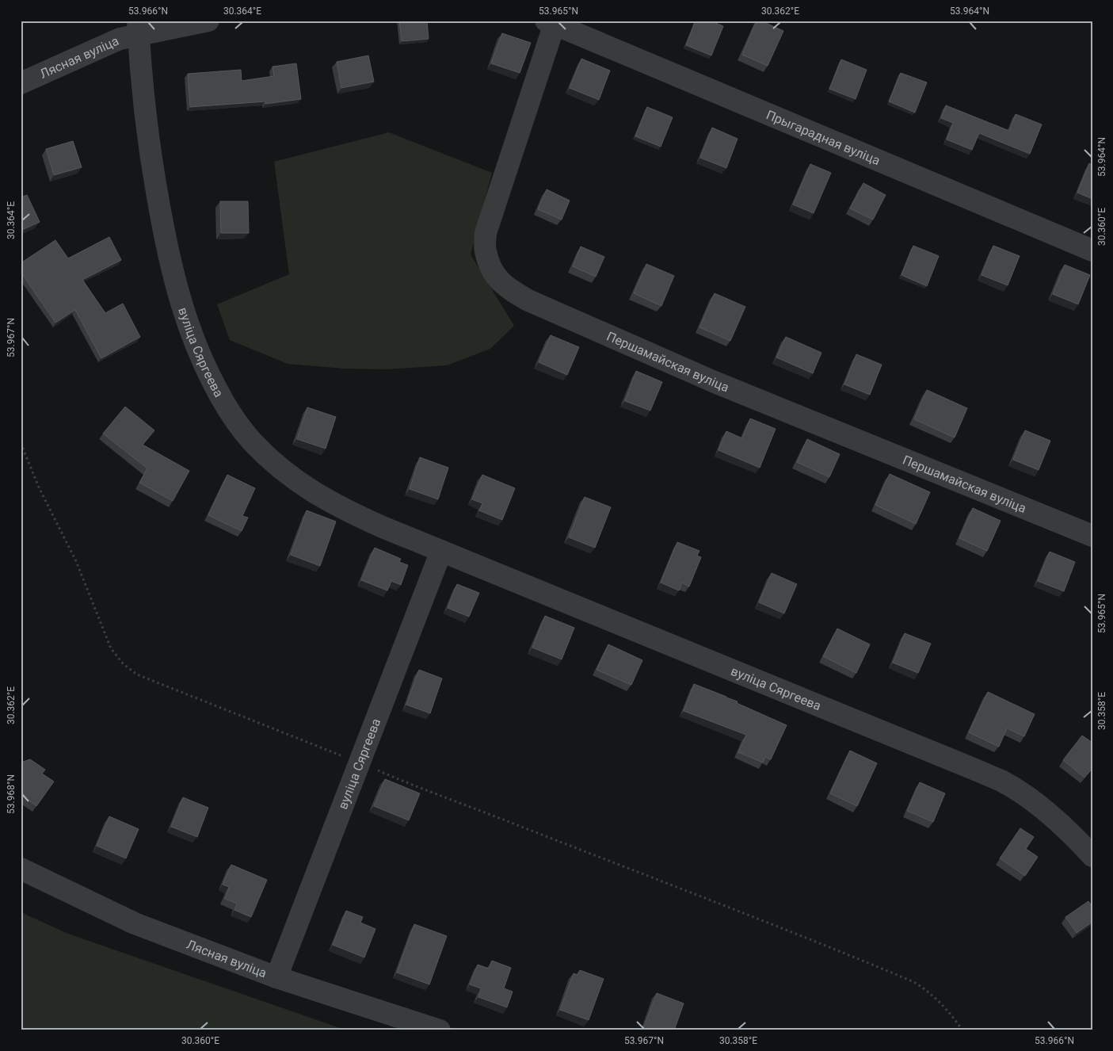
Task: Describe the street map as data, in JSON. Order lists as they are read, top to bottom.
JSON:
{
  "streets": {
    "street": [
      "Лясная вуліца",
      "Прыгарадная вуліца",
      "вуліца Сяргеева",
      "Першамайская вуліца"
    ]
  },
  "crossings": [
    ["Лясная вуліца", "вуліца Сяргеева"],
    ["Прыгарадная вуліца", "Першамайская вуліца"]
  ],
  "coordinates": [
    "53.966°N",
    "30.364°E",
    "53.965°N",
    "30.362°E",
    "53.964°N",
    "30.360°E",
    "53.967°N",
    "30.358°E",
    "53.968°N"
  ]
}
